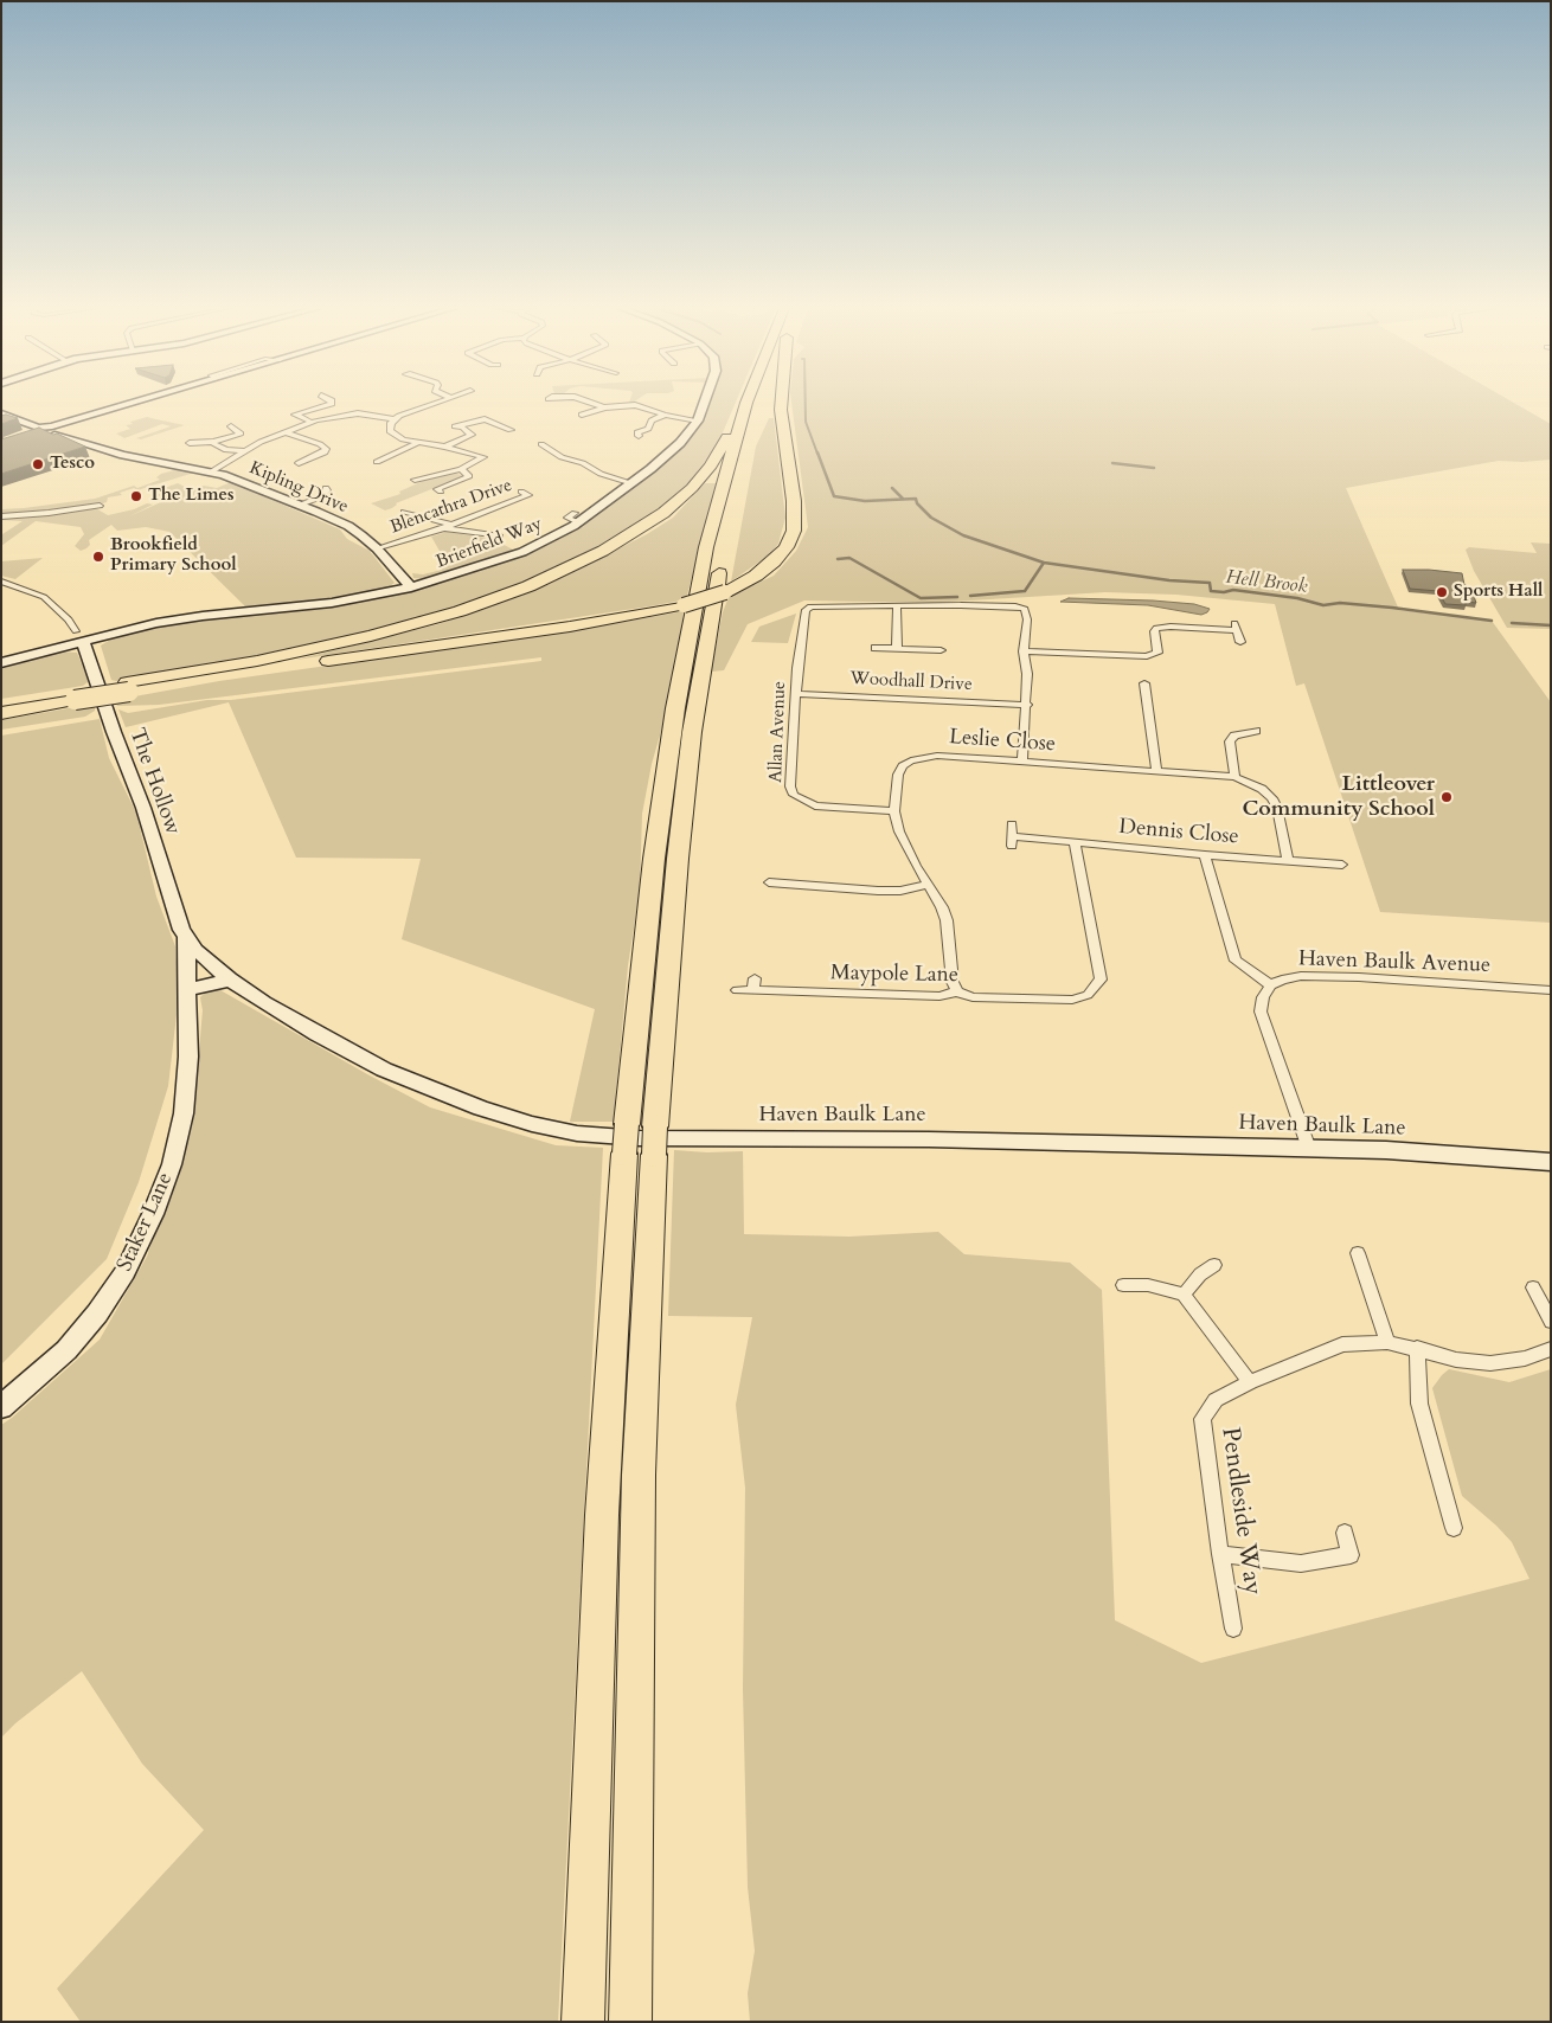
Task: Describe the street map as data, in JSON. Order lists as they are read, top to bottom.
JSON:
{
  "streets": {
    "street": [
      "Kipling Drive",
      "Blencathra Drive",
      "Brierfield Way",
      "Woodhall Drive",
      "Allan Avenue",
      "Leslie Close",
      "The Hollow",
      "Dennis Close",
      "Haven Baulk Avenue",
      "Maypole Lane",
      "Haven Baulk Lane",
      "Staker Lane",
      "Pendleside Way"
    ]
  },
  "crossings": [
    ["Kipling Drive", "Blencathra Drive"],
    ["Kipling Drive", "Brierfield Way"],
    ["Brierfield Way", "The Hollow"],
    ["Woodhall Drive", "Allan Avenue"],
    ["Allan Avenue", "Leslie Close"],
    ["Leslie Close", "Dennis Close"],
    ["Leslie Close", "Maypole Lane"],
    ["The Hollow", "Haven Baulk Lane"],
    ["The Hollow", "Staker Lane"],
    ["Dennis Close", "Maypole Lane"],
    ["Haven Baulk Avenue", "Haven Baulk Lane"],
    ["Haven Baulk Lane", "Staker Lane"]
  ],
  "water": ["Hell Brook"],
  "places": [
    "Tesco",
    "The Limes",
    "Brookfield Primary School",
    "Sports Hall",
    "Littleover Community School"
  ]
}
